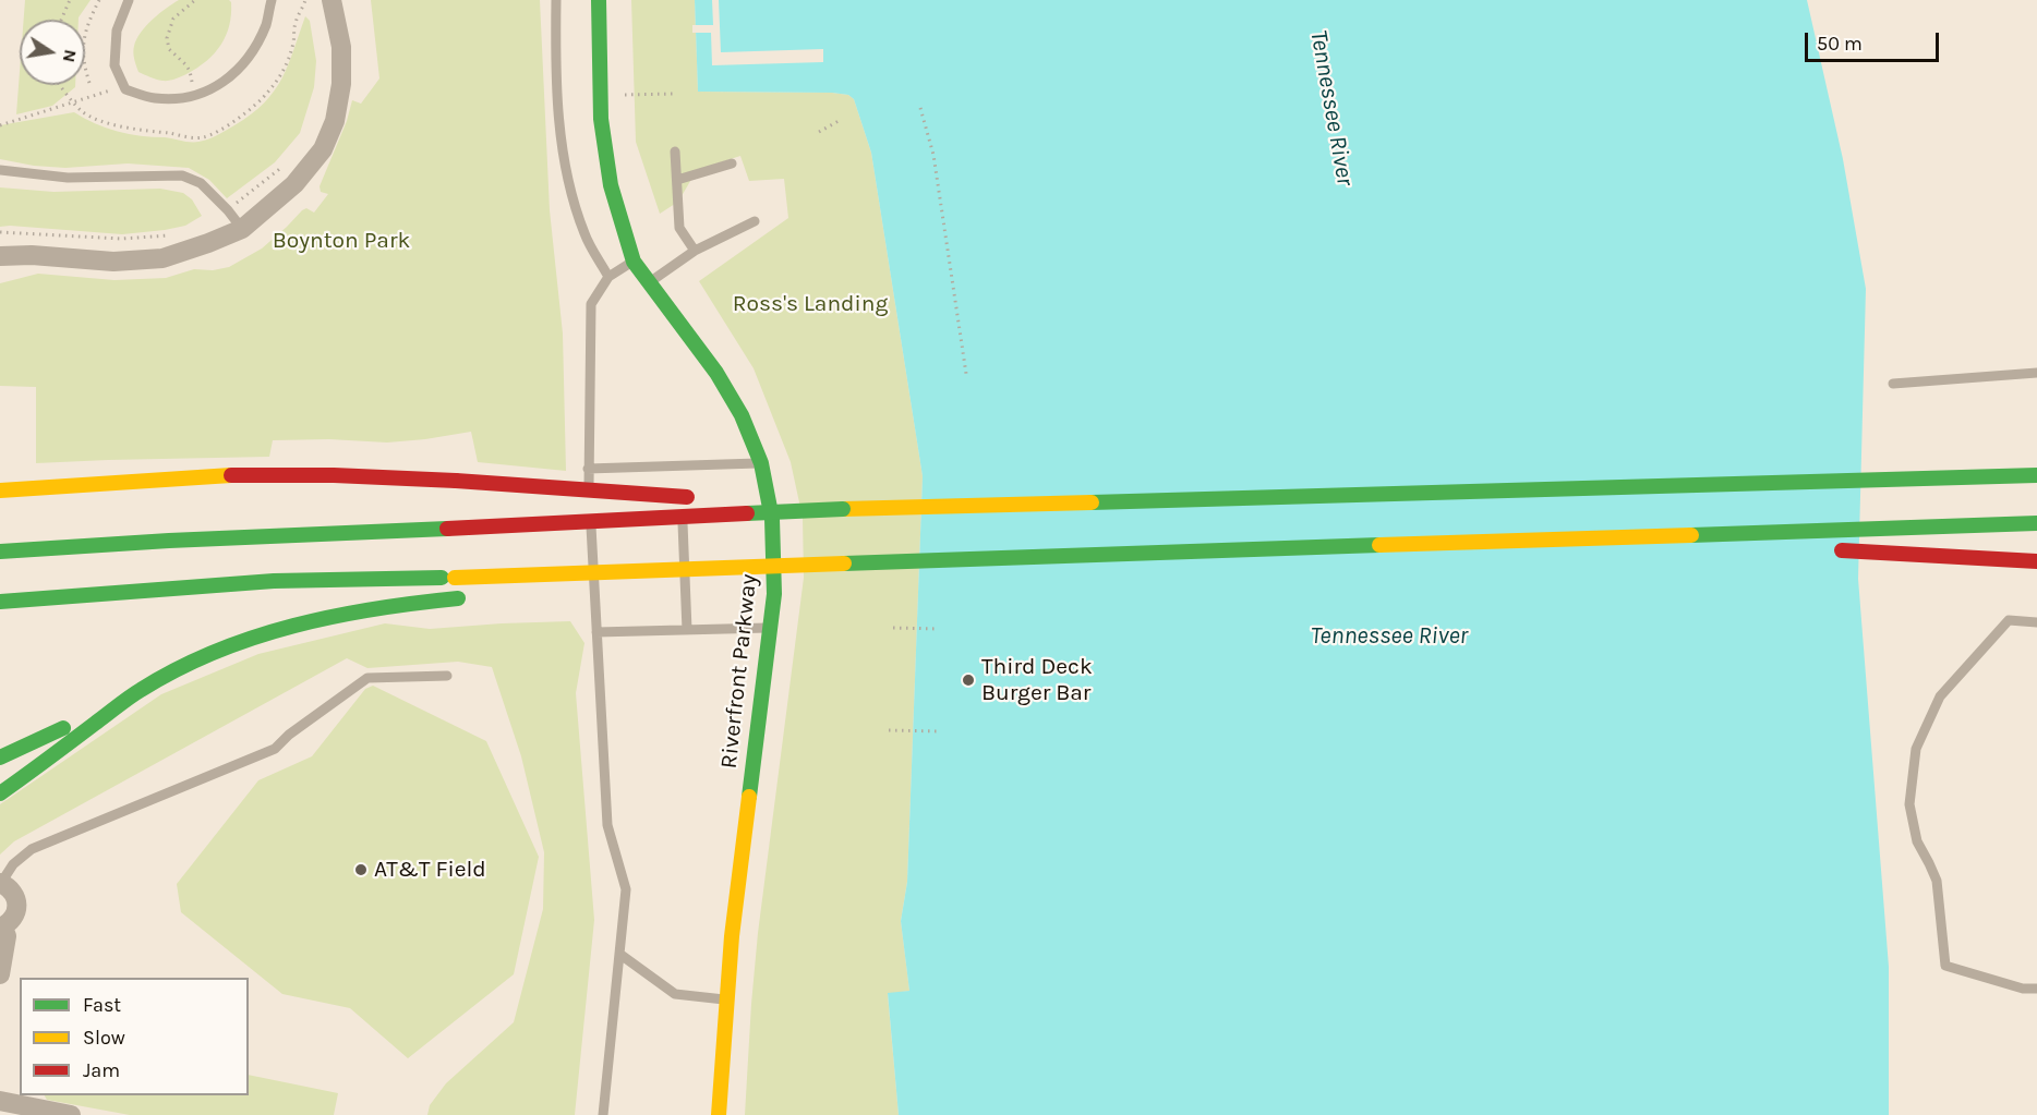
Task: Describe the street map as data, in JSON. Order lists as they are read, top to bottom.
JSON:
{
  "streets": {
    "main road": ["Riverfront Parkway"]
  },
  "water": ["Tennessee River"],
  "parks": ["Boynton Park", "Ross's Landing"],
  "places": ["Third Deck Burger Bar", "AT&T Field"],
  "legend": ["Fast", "Slow", "Jam"],
  "scale_bar": "50 m",
  "north": "right"
}
